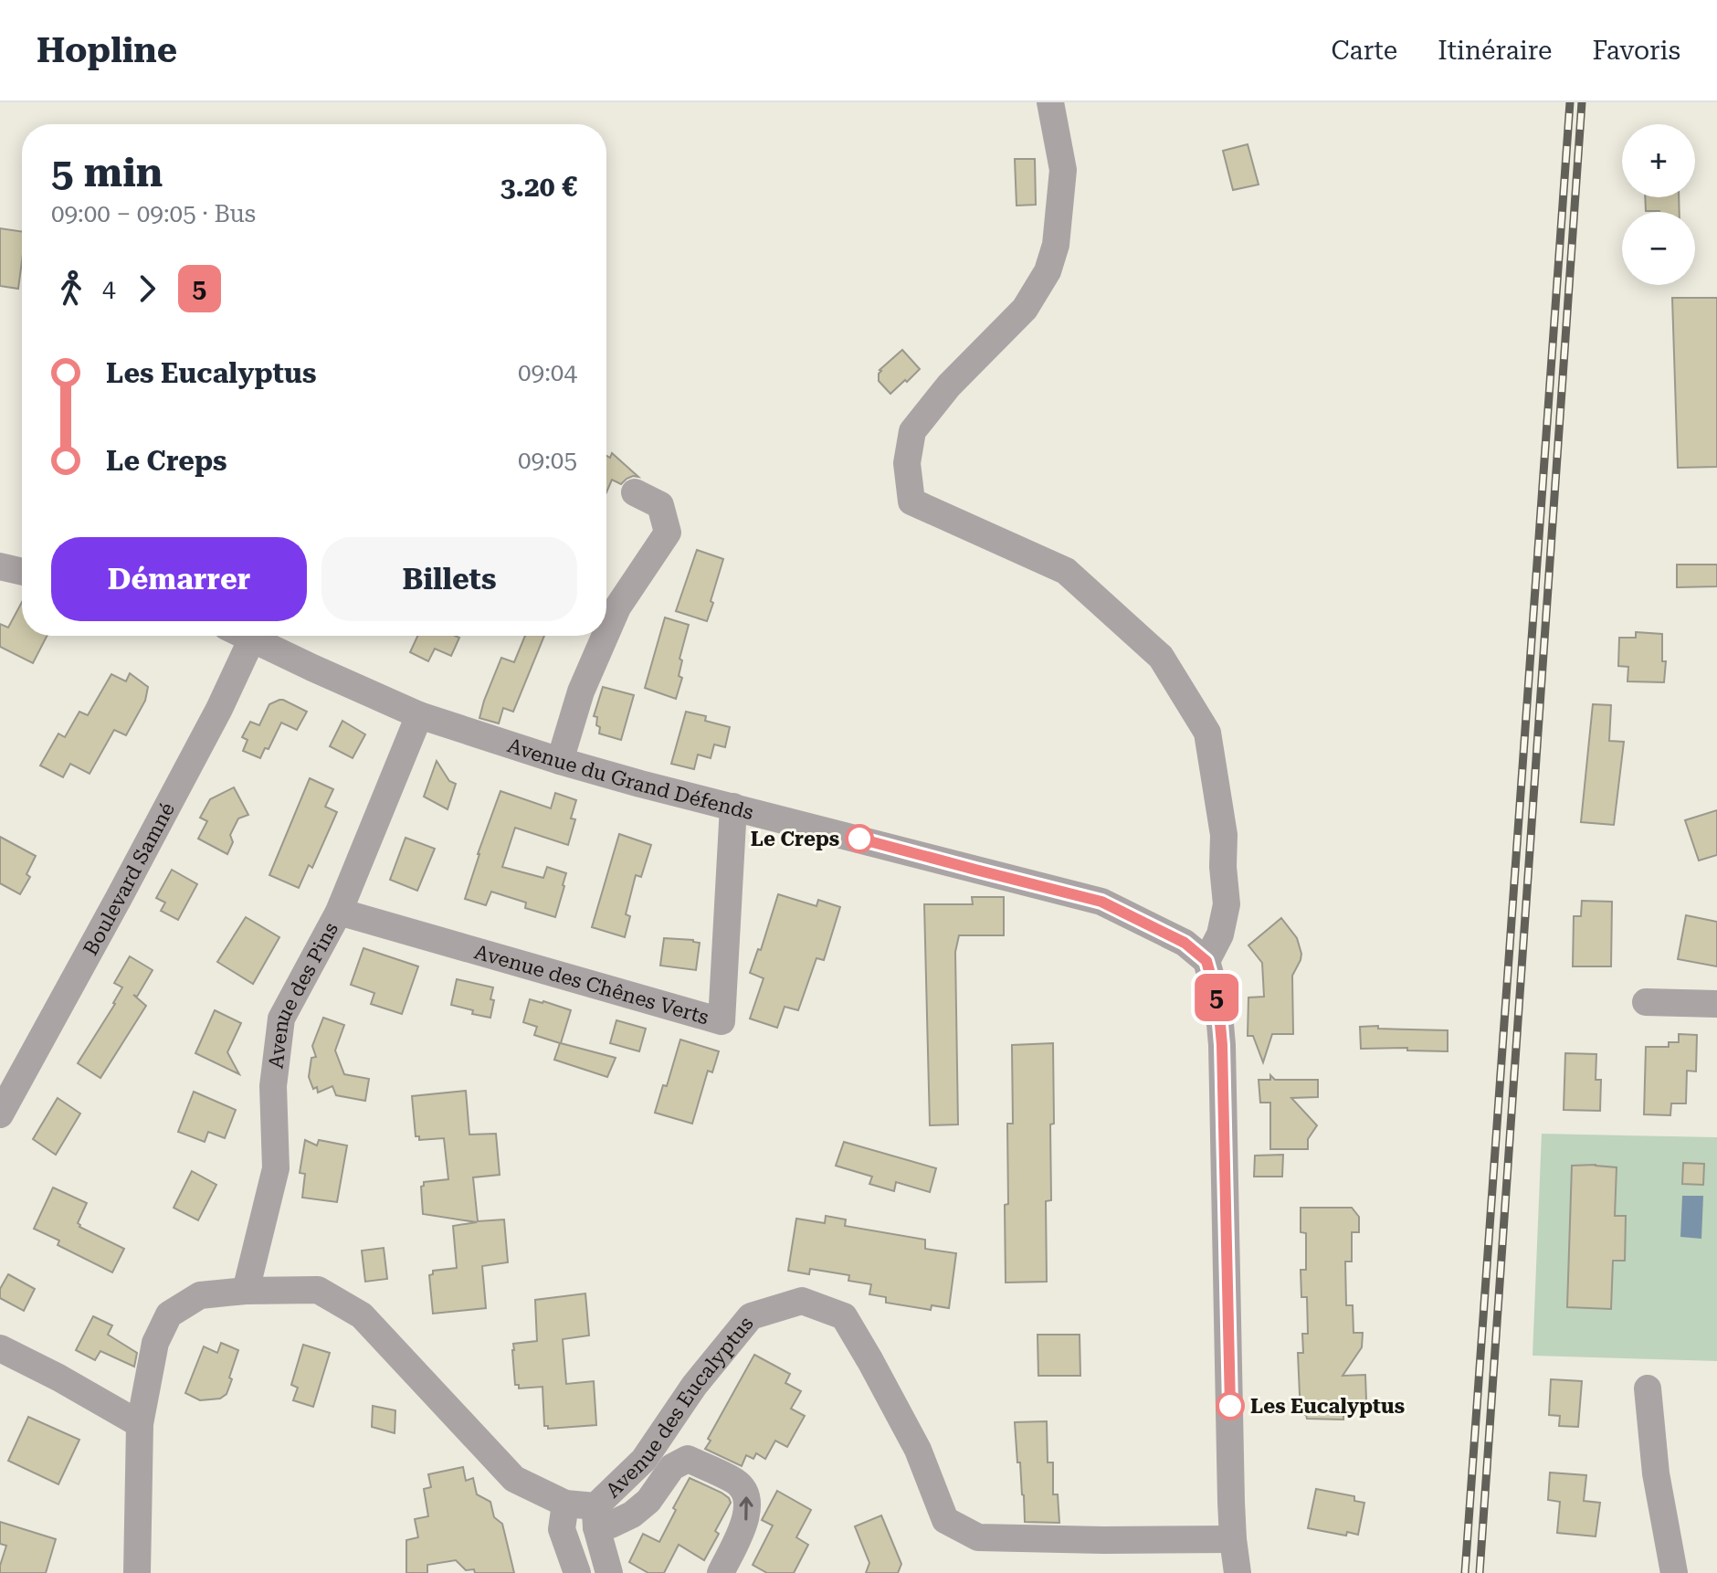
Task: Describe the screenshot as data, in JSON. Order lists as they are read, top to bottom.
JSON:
{
  "streets": {
    "street": [
      "Avenue du Grand Défends",
      "Boulevard Samné",
      "Avenue des Chênes Verts",
      "Avenue des Pins",
      "Avenue des Eucalyptus"
    ]
  },
  "crossings": [
    ["Avenue du Grand Défends", "Avenue des Chênes Verts"],
    ["Avenue du Grand Défends", "Avenue des Pins"],
    ["Avenue des Chênes Verts", "Avenue des Pins"],
    ["Avenue des Pins", "Avenue des Eucalyptus"]
  ],
  "places": ["Le Creps", "Les Eucalyptus"],
  "lines": ["bus line 5"],
  "page": {
    "header": "Hopline",
    "nav": ["Carte", "Itinéraire", "Favoris"],
    "on_map": "5",
    "map_buttons": ["+", "−"],
    "heading": ["5 min", "09:00 – 09:05 · Bus", "3.20 €"],
    "legs": ["4", "5"],
    "list": [
      {
        "name": "Les Eucalyptus",
        "value": "09:04"
      },
      {
        "name": "Le Creps",
        "value": "09:05"
      }
    ],
    "buttons": ["Démarrer", "Billets"]
  }
}
